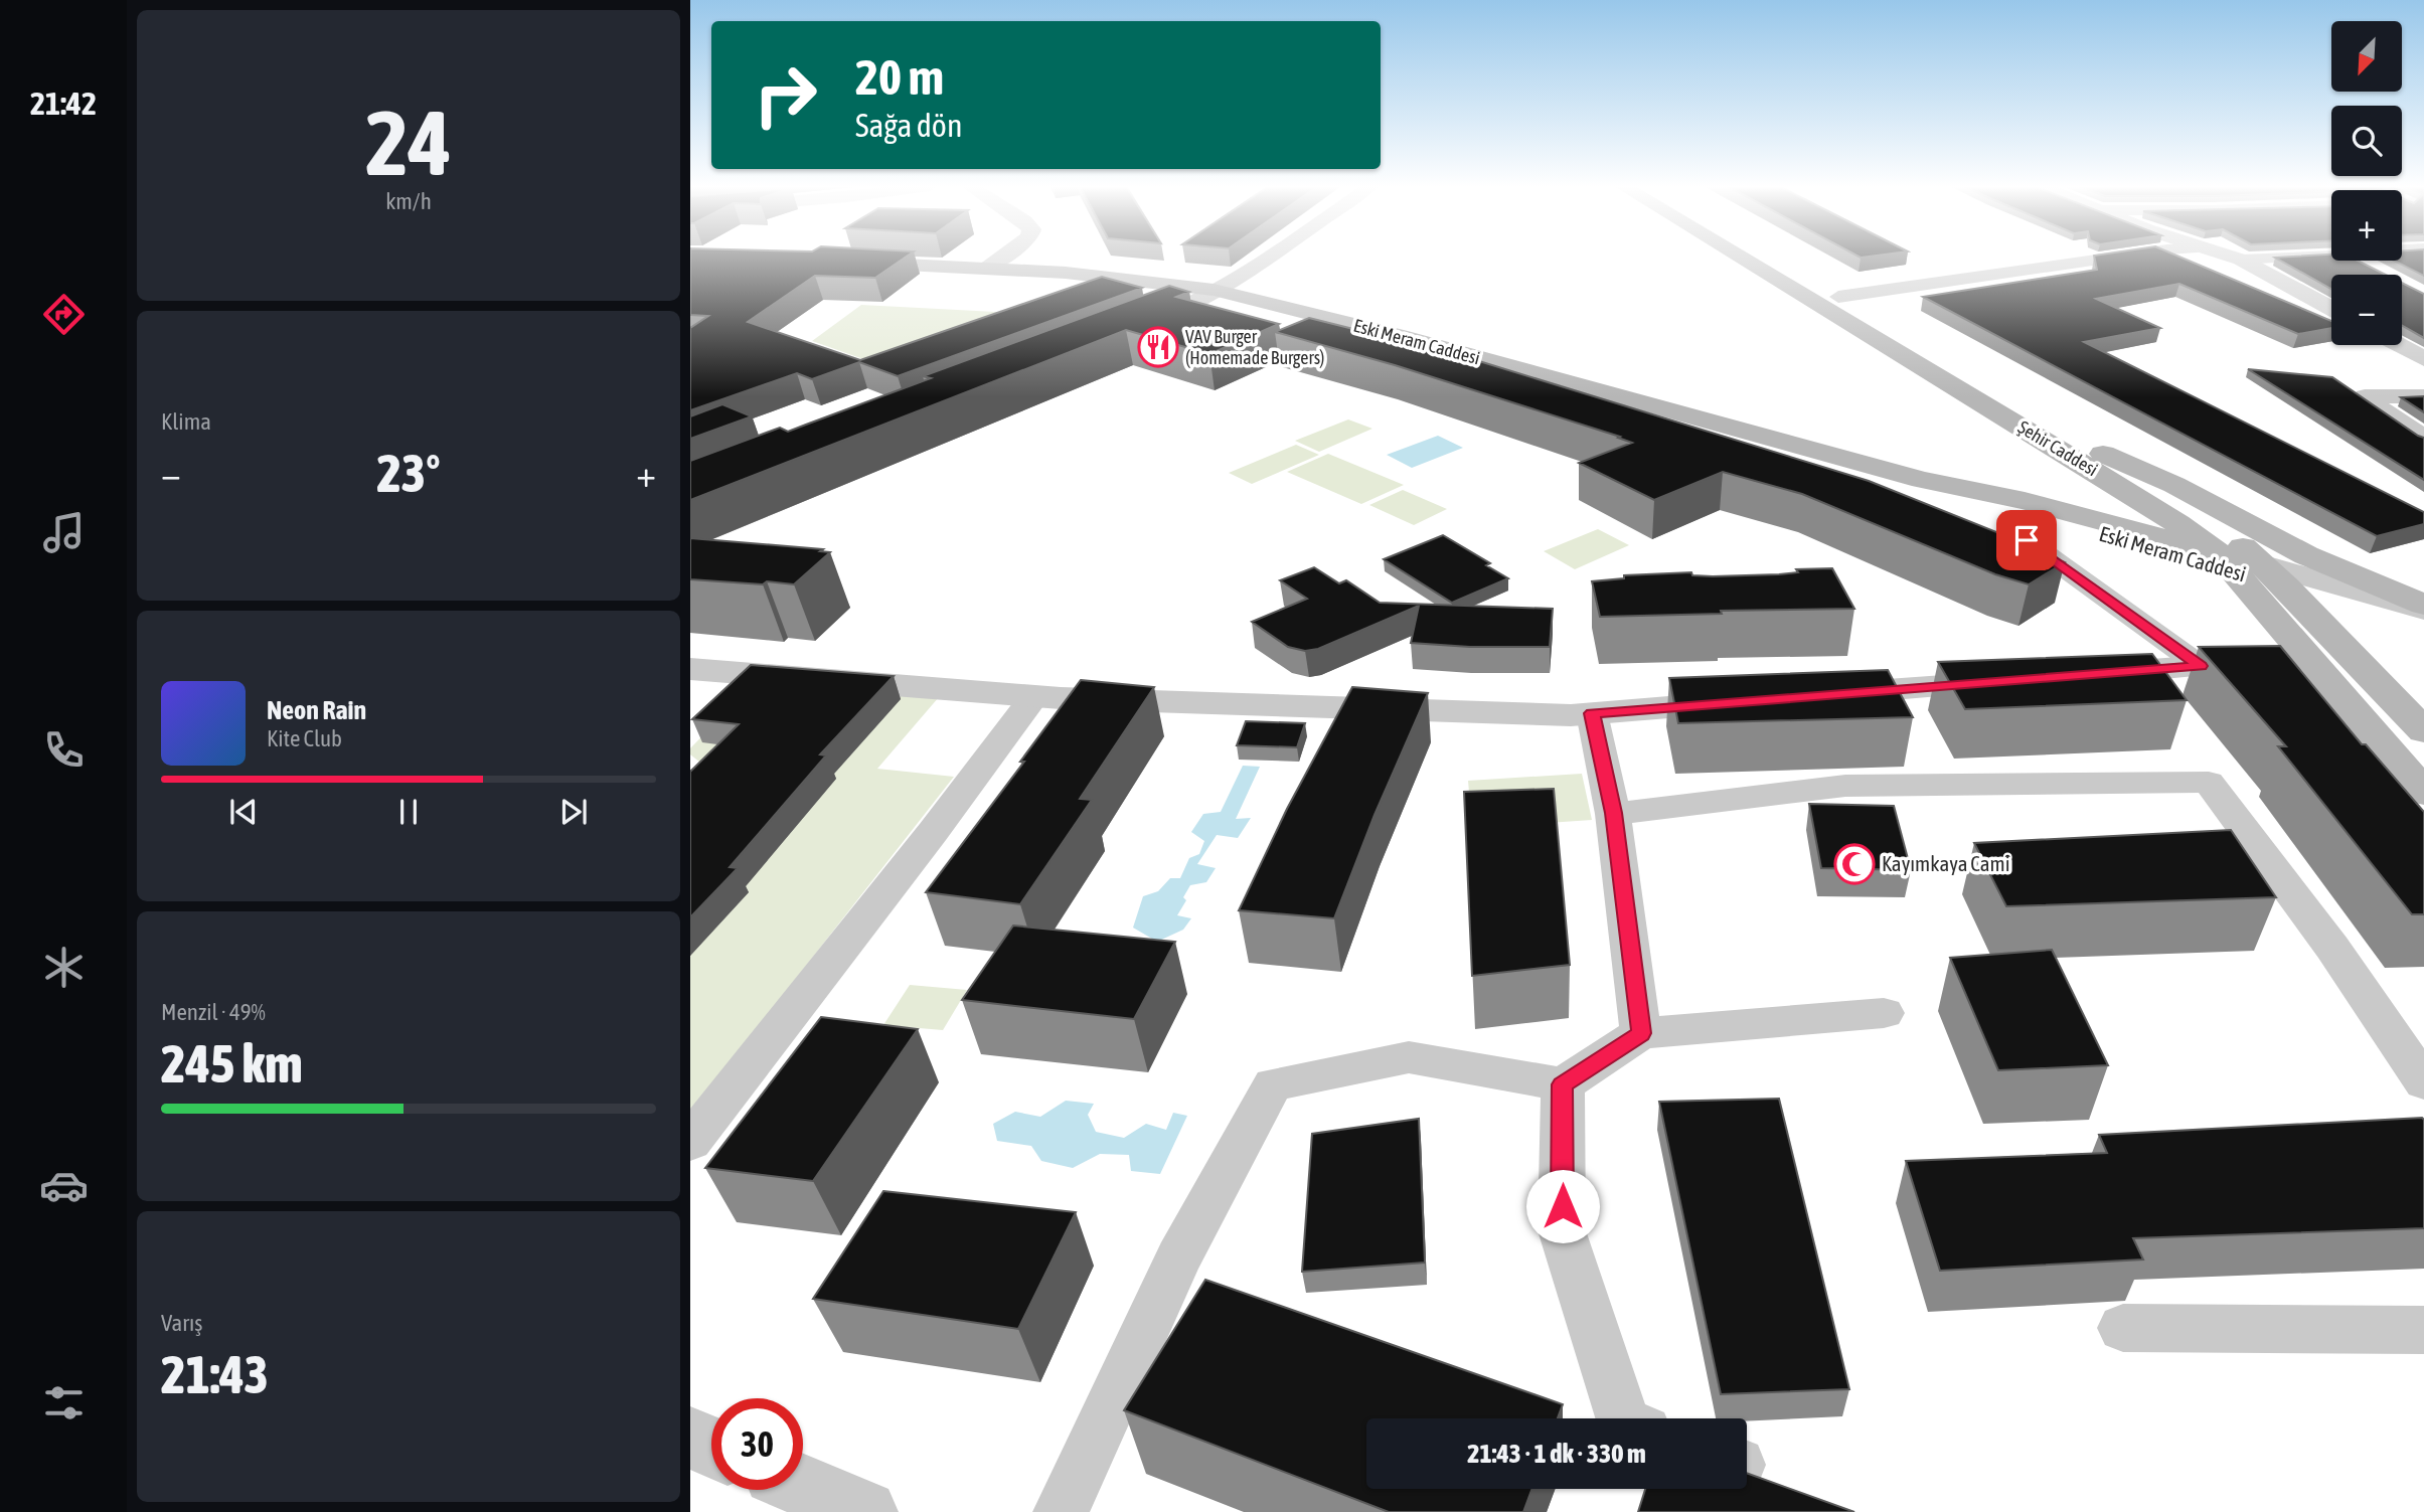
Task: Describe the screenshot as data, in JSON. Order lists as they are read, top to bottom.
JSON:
{
  "streets": {
    "main road": ["Eski Meram Caddesi", "Şehir Caddesi"]
  },
  "crossings": [
    ["Eski Meram Caddesi", "Şehir Caddesi"]
  ],
  "places": {
    "restaurant": ["VAV Burger (Homemade Burgers)"],
    "mosque": ["Kayımkaya Cami"]
  },
  "north": "bottom left",
  "page": {
    "tabs": "21:42",
    "tile": [
      ["24", "km/h"],
      "Klima",
      ["Menzil · 49%", "245 km"],
      ["Varış", "21:43"]
    ],
    "map_buttons": ["+", "−"],
    "turn": ["20 m", "Sağa dön"],
    "heat": ["−", "23°", "+"],
    "song": ["Neon Rain", "Kite Club"],
    "limit": "30",
    "trip": "21:43 · 1 dk · 330 m"
  }
}
